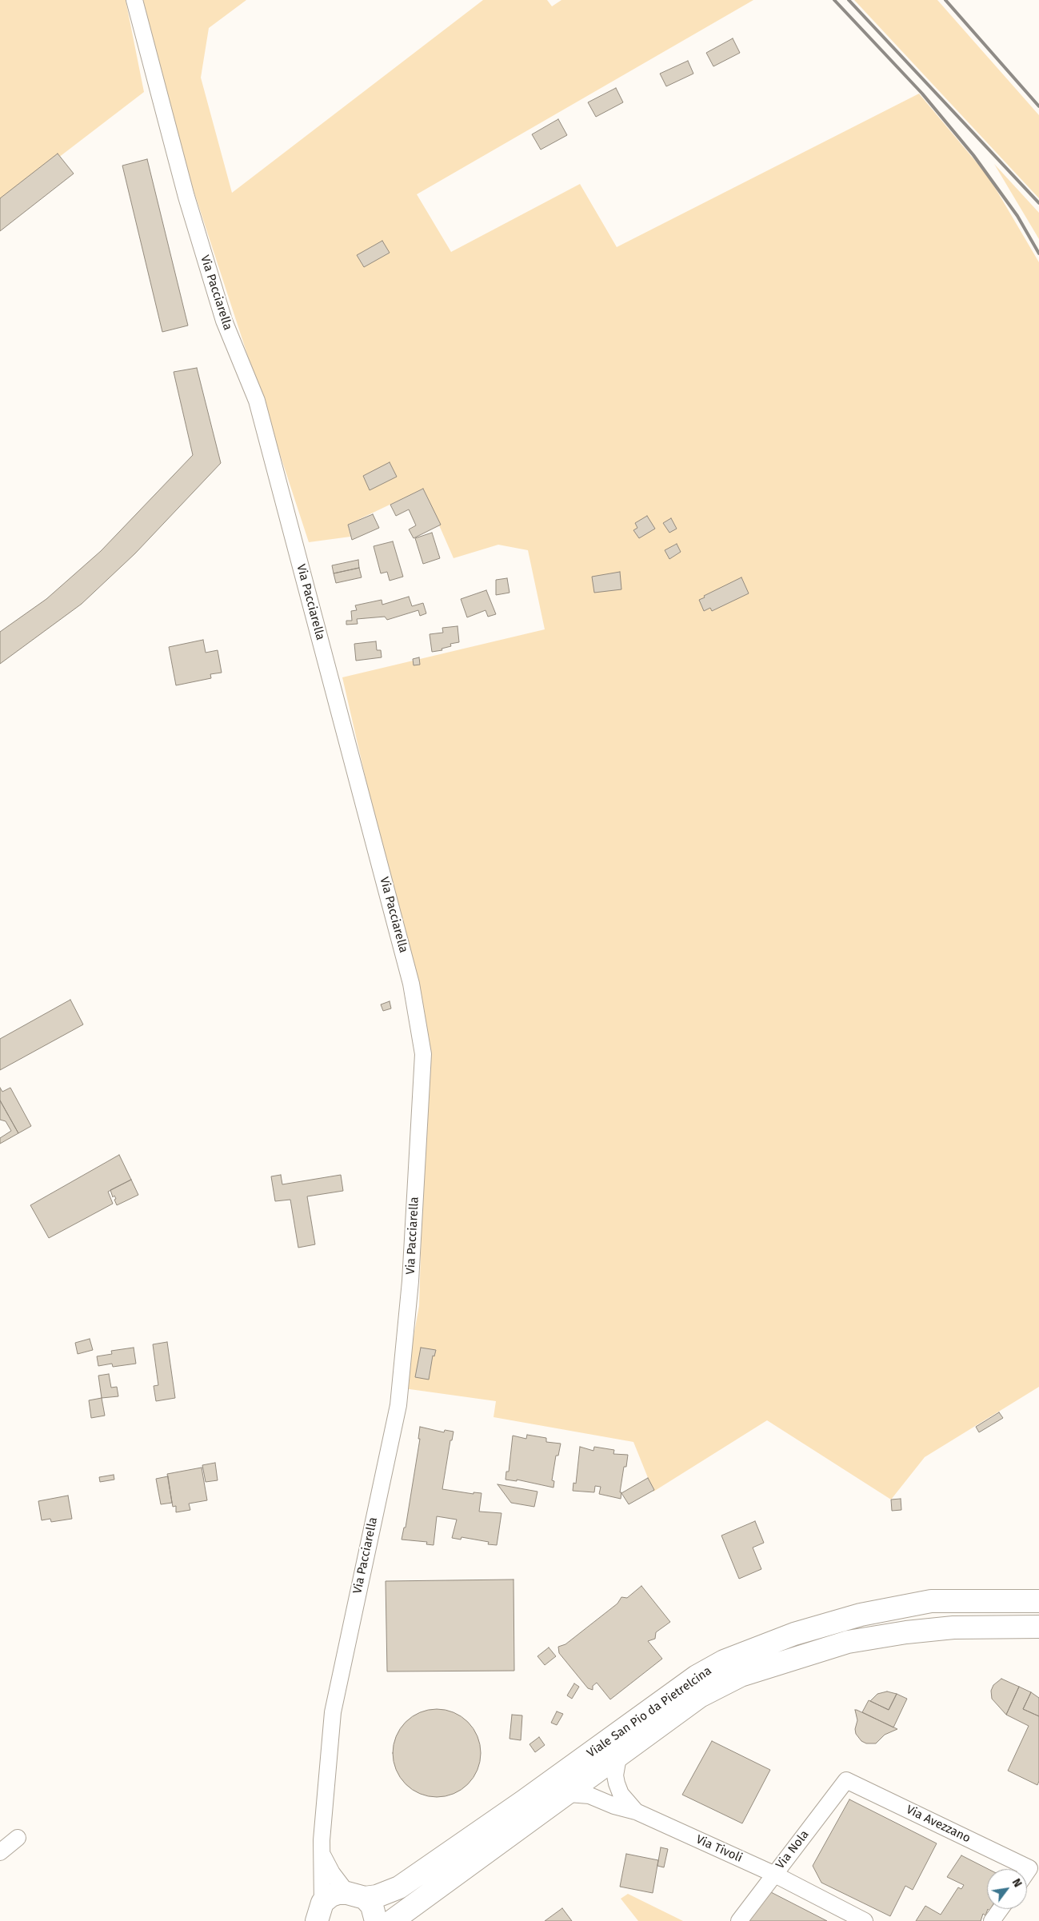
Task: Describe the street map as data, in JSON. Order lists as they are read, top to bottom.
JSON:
{
  "streets": {
    "main road": ["Viale San Pio da Pietrelcina"],
    "street": [
      "Via Pacciarella",
      "Via Avezzano",
      "Via Tivoli",
      "Via Nola"
    ]
  },
  "crossings": [
    ["Via Pacciarella", "Viale San Pio da Pietrelcina"],
    ["Viale San Pio da Pietrelcina", "Via Tivoli"],
    ["Via Avezzano", "Via Nola"],
    ["Via Tivoli", "Via Nola"]
  ],
  "north": "top right"
}
